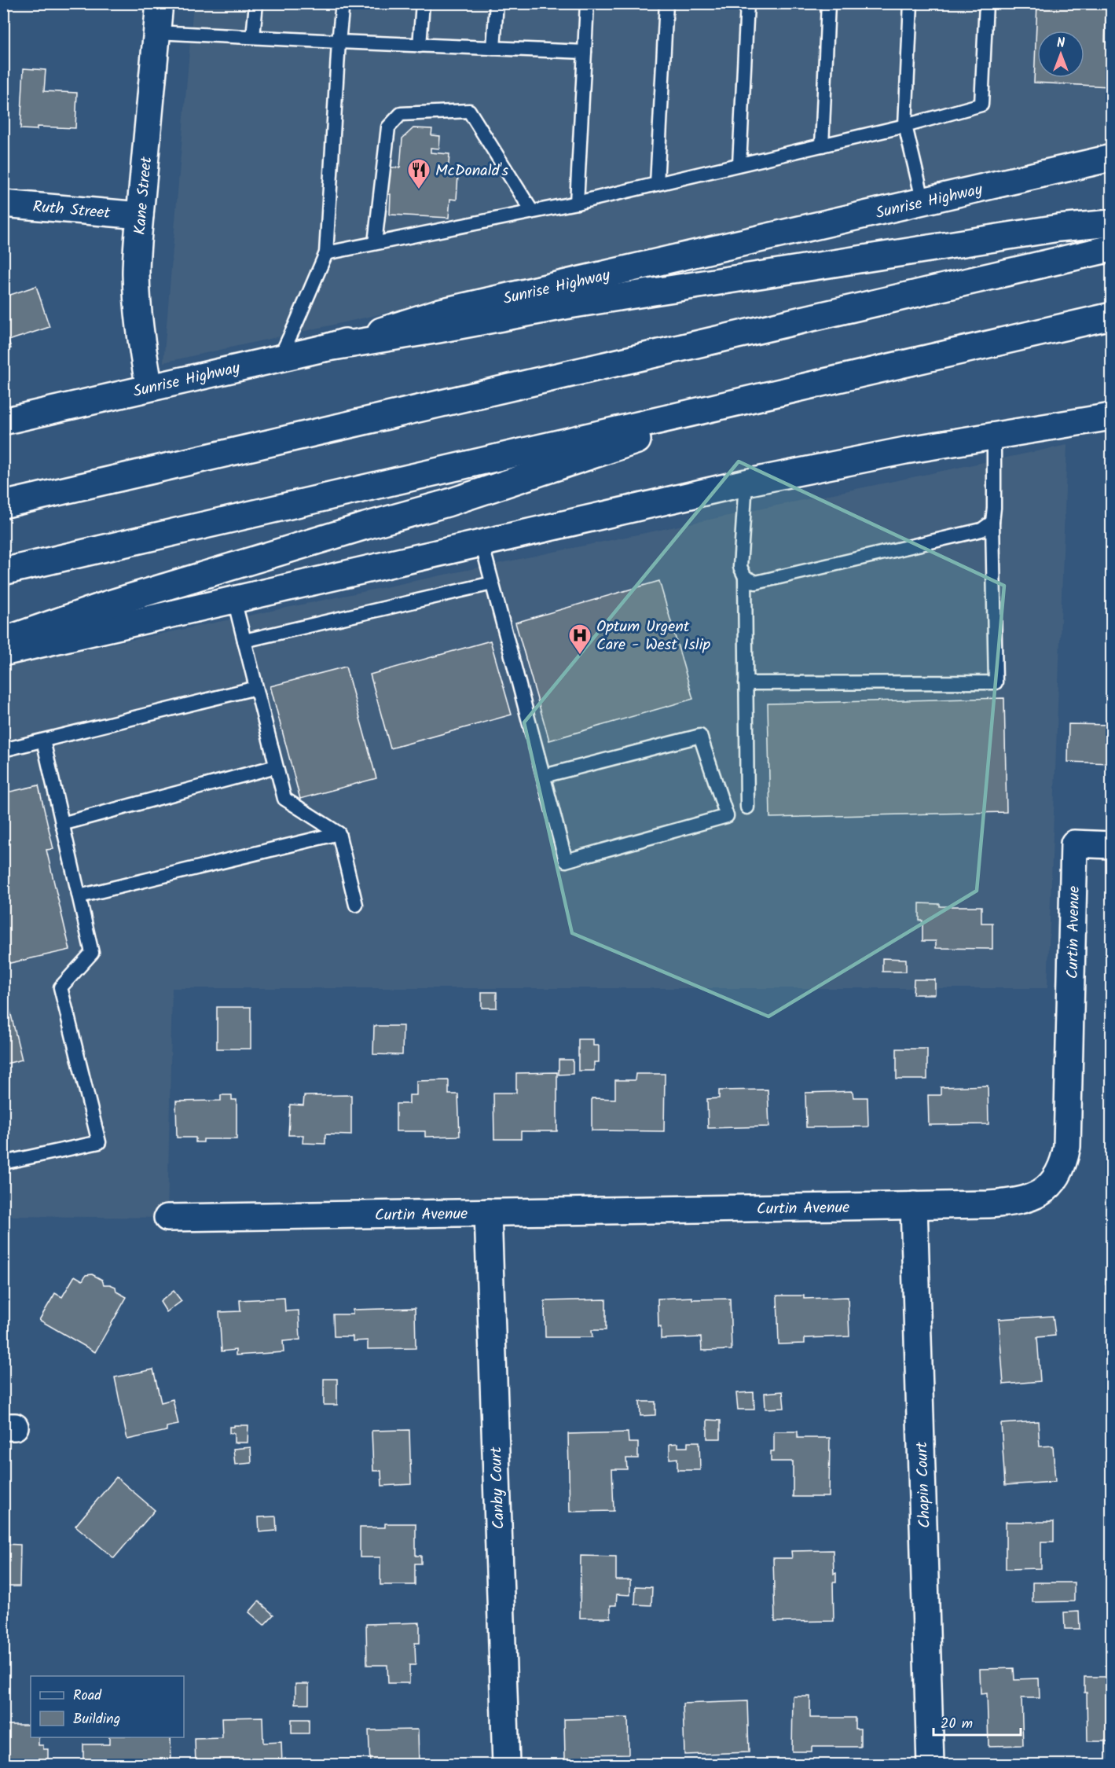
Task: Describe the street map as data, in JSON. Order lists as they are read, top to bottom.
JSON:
{
  "streets": {
    "main road": [
      "Kane Street",
      "Sunrise Highway",
      "Ruth Street",
      "Curtin Avenue",
      "Chapin Court",
      "Canby Court"
    ]
  },
  "crossings": [
    ["Kane Street", "Sunrise Highway"],
    ["Kane Street", "Ruth Street"],
    ["Curtin Avenue", "Chapin Court"],
    ["Curtin Avenue", "Canby Court"]
  ],
  "places": {
    "restaurant": ["McDonald's"],
    "hospital": ["Optum Urgent Care - West Islip"]
  },
  "legend": ["Road", "Building"],
  "scale_bar": "20 m",
  "north": "top"
}
